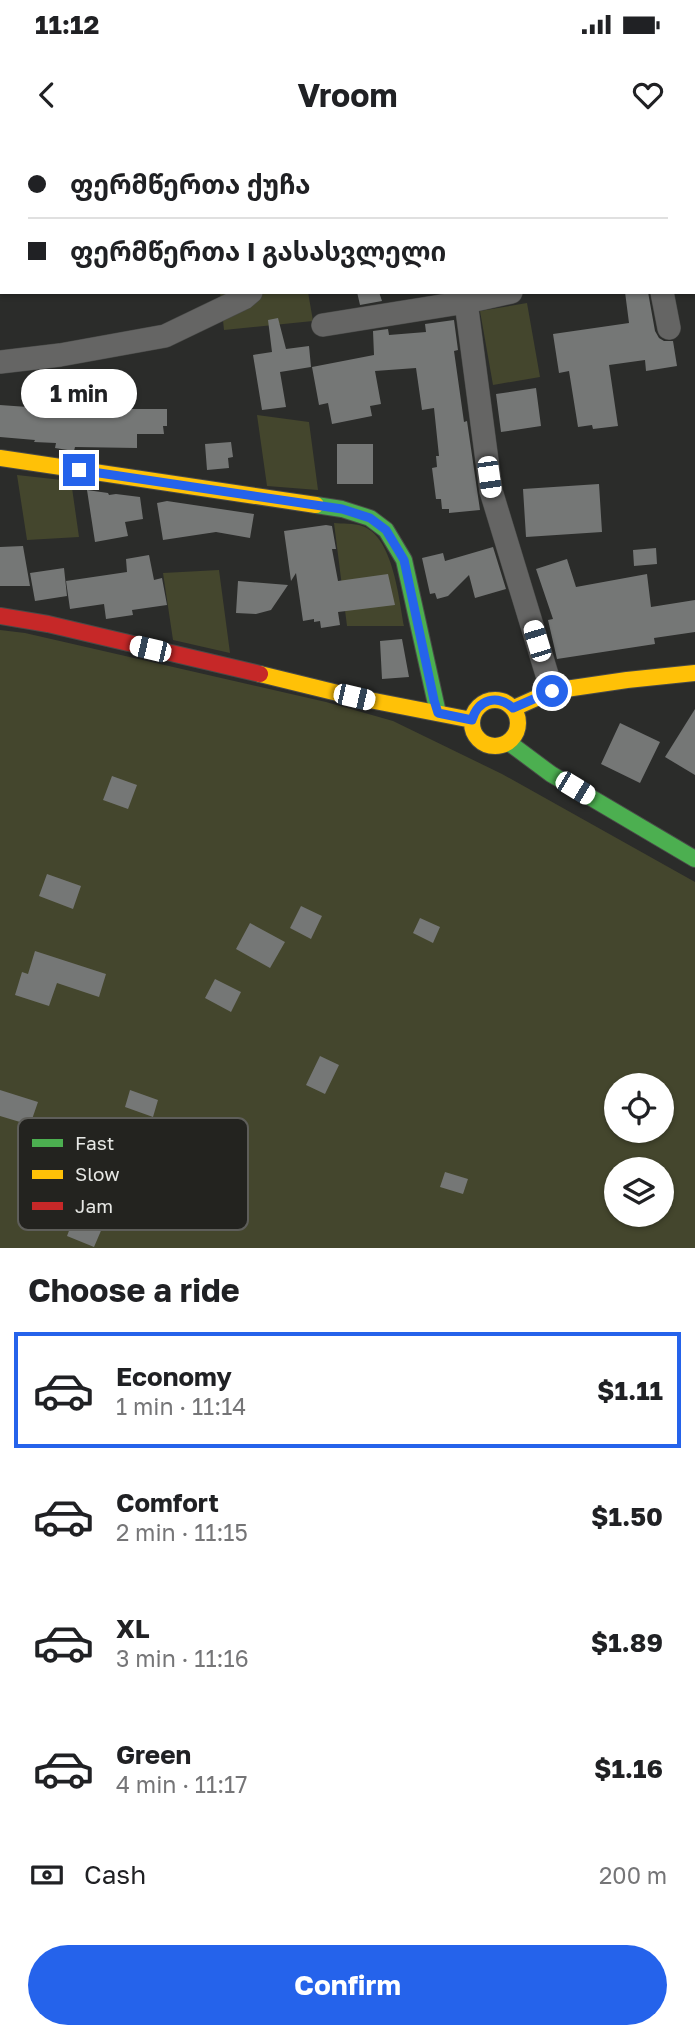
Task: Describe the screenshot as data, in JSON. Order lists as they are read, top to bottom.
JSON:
{
  "legend": ["Fast", "Slow", "Jam"],
  "page": {
    "status": "11:12",
    "header": "Vroom",
    "banner": ["ფერმწერთა ქუჩა", "ფერმწერთა I გასასვლელი"],
    "bubble": "1 min",
    "heading": "Choose a ride",
    "list": [
      {
        "name": "Economy",
        "note": "1 min · 11:14",
        "value": "$1.11"
      },
      {
        "name": "Comfort",
        "note": "2 min · 11:15",
        "value": "$1.50"
      },
      {
        "name": "XL",
        "note": "3 min · 11:16",
        "value": "$1.89"
      },
      {
        "name": "Green",
        "note": "4 min · 11:17",
        "value": "$1.16"
      }
    ],
    "pay": ["Cash", "200 m"],
    "buttons": "Confirm"
  }
}
